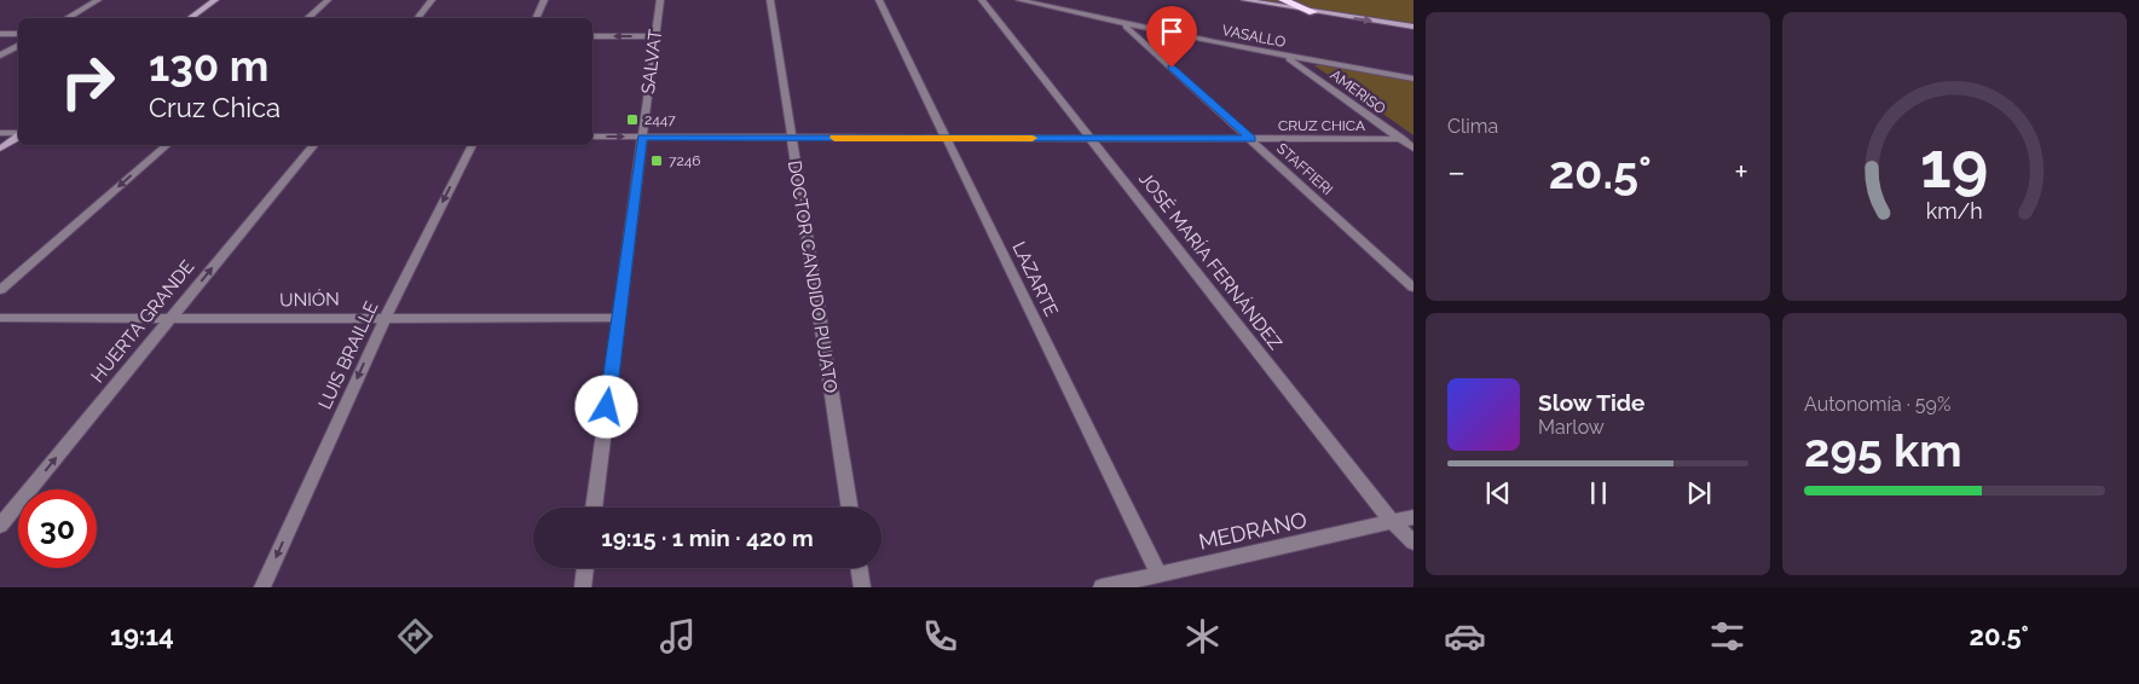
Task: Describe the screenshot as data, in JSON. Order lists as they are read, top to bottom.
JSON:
{
  "streets": {
    "street": [
      "VASALLO",
      "SALVAT",
      "AMERISO",
      "CRUZ CHICA",
      "STAFFIERI",
      "JOSÉ MARÍA FERNÁNDEZ",
      "DOCTOR CANDIDO PUJATO",
      "LAZARTE",
      "UNIÓN",
      "HUERTA GRANDE",
      "LUIS BRAILLE",
      "MEDRANO"
    ]
  },
  "crossings": [
    ["VASALLO", "AMERISO"],
    ["VASALLO", "STAFFIERI"],
    ["SALVAT", "CRUZ CHICA"],
    ["SALVAT", "UNIÓN"],
    ["AMERISO", "CRUZ CHICA"],
    ["CRUZ CHICA", "STAFFIERI"],
    ["CRUZ CHICA", "JOSÉ MARÍA FERNÁNDEZ"],
    ["CRUZ CHICA", "DOCTOR CANDIDO PUJATO"],
    ["CRUZ CHICA", "LAZARTE"],
    ["JOSÉ MARÍA FERNÁNDEZ", "MEDRANO"],
    ["LAZARTE", "MEDRANO"],
    ["UNIÓN", "HUERTA GRANDE"],
    ["UNIÓN", "LUIS BRAILLE"]
  ],
  "one_way": ["HUERTA GRANDE", "LUIS BRAILLE"],
  "places": {
    "transit": ["2447", "7246"]
  },
  "page": {
    "tile": [
      "Clima",
      ["Autonomía · 59%", "295 km"]
    ],
    "turn": ["130 m", "Cruz Chica"],
    "heat": ["−", "20.5°", "+"],
    "song": ["Slow Tide", "Marlow"],
    "limit": "30",
    "trip": "19:15 · 1 min · 420 m",
    "tabs": ["19:14", "20.5°"],
    "gauge": ["19", "km/h"]
  }
}
